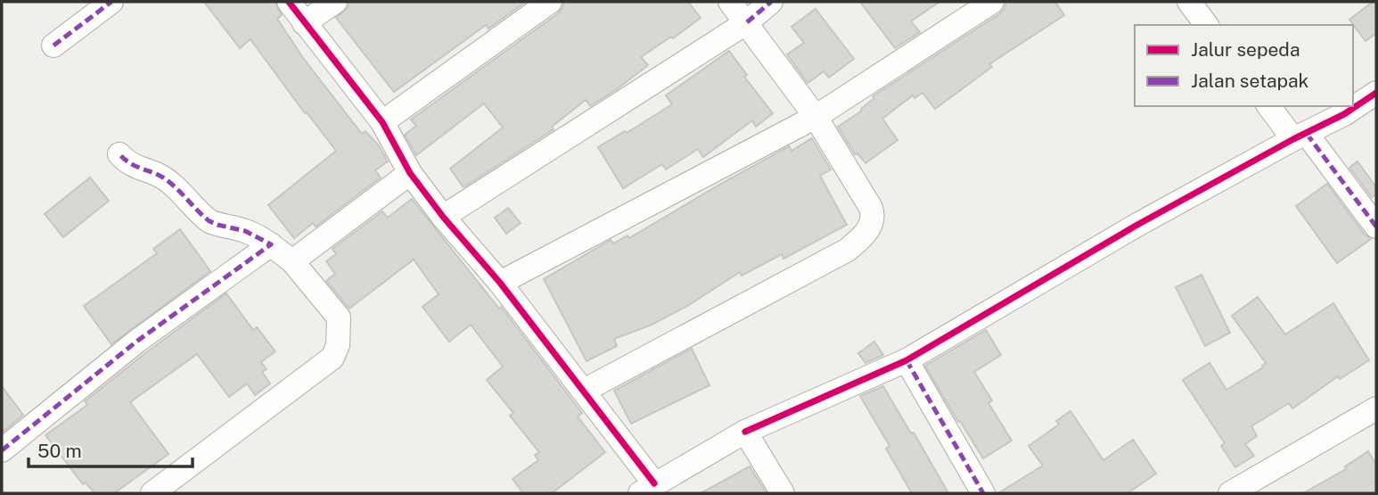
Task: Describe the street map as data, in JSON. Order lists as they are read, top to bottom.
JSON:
{
  "legend": ["Jalur sepeda", "Jalan setapak"],
  "scale_bar": "50 m"
}
